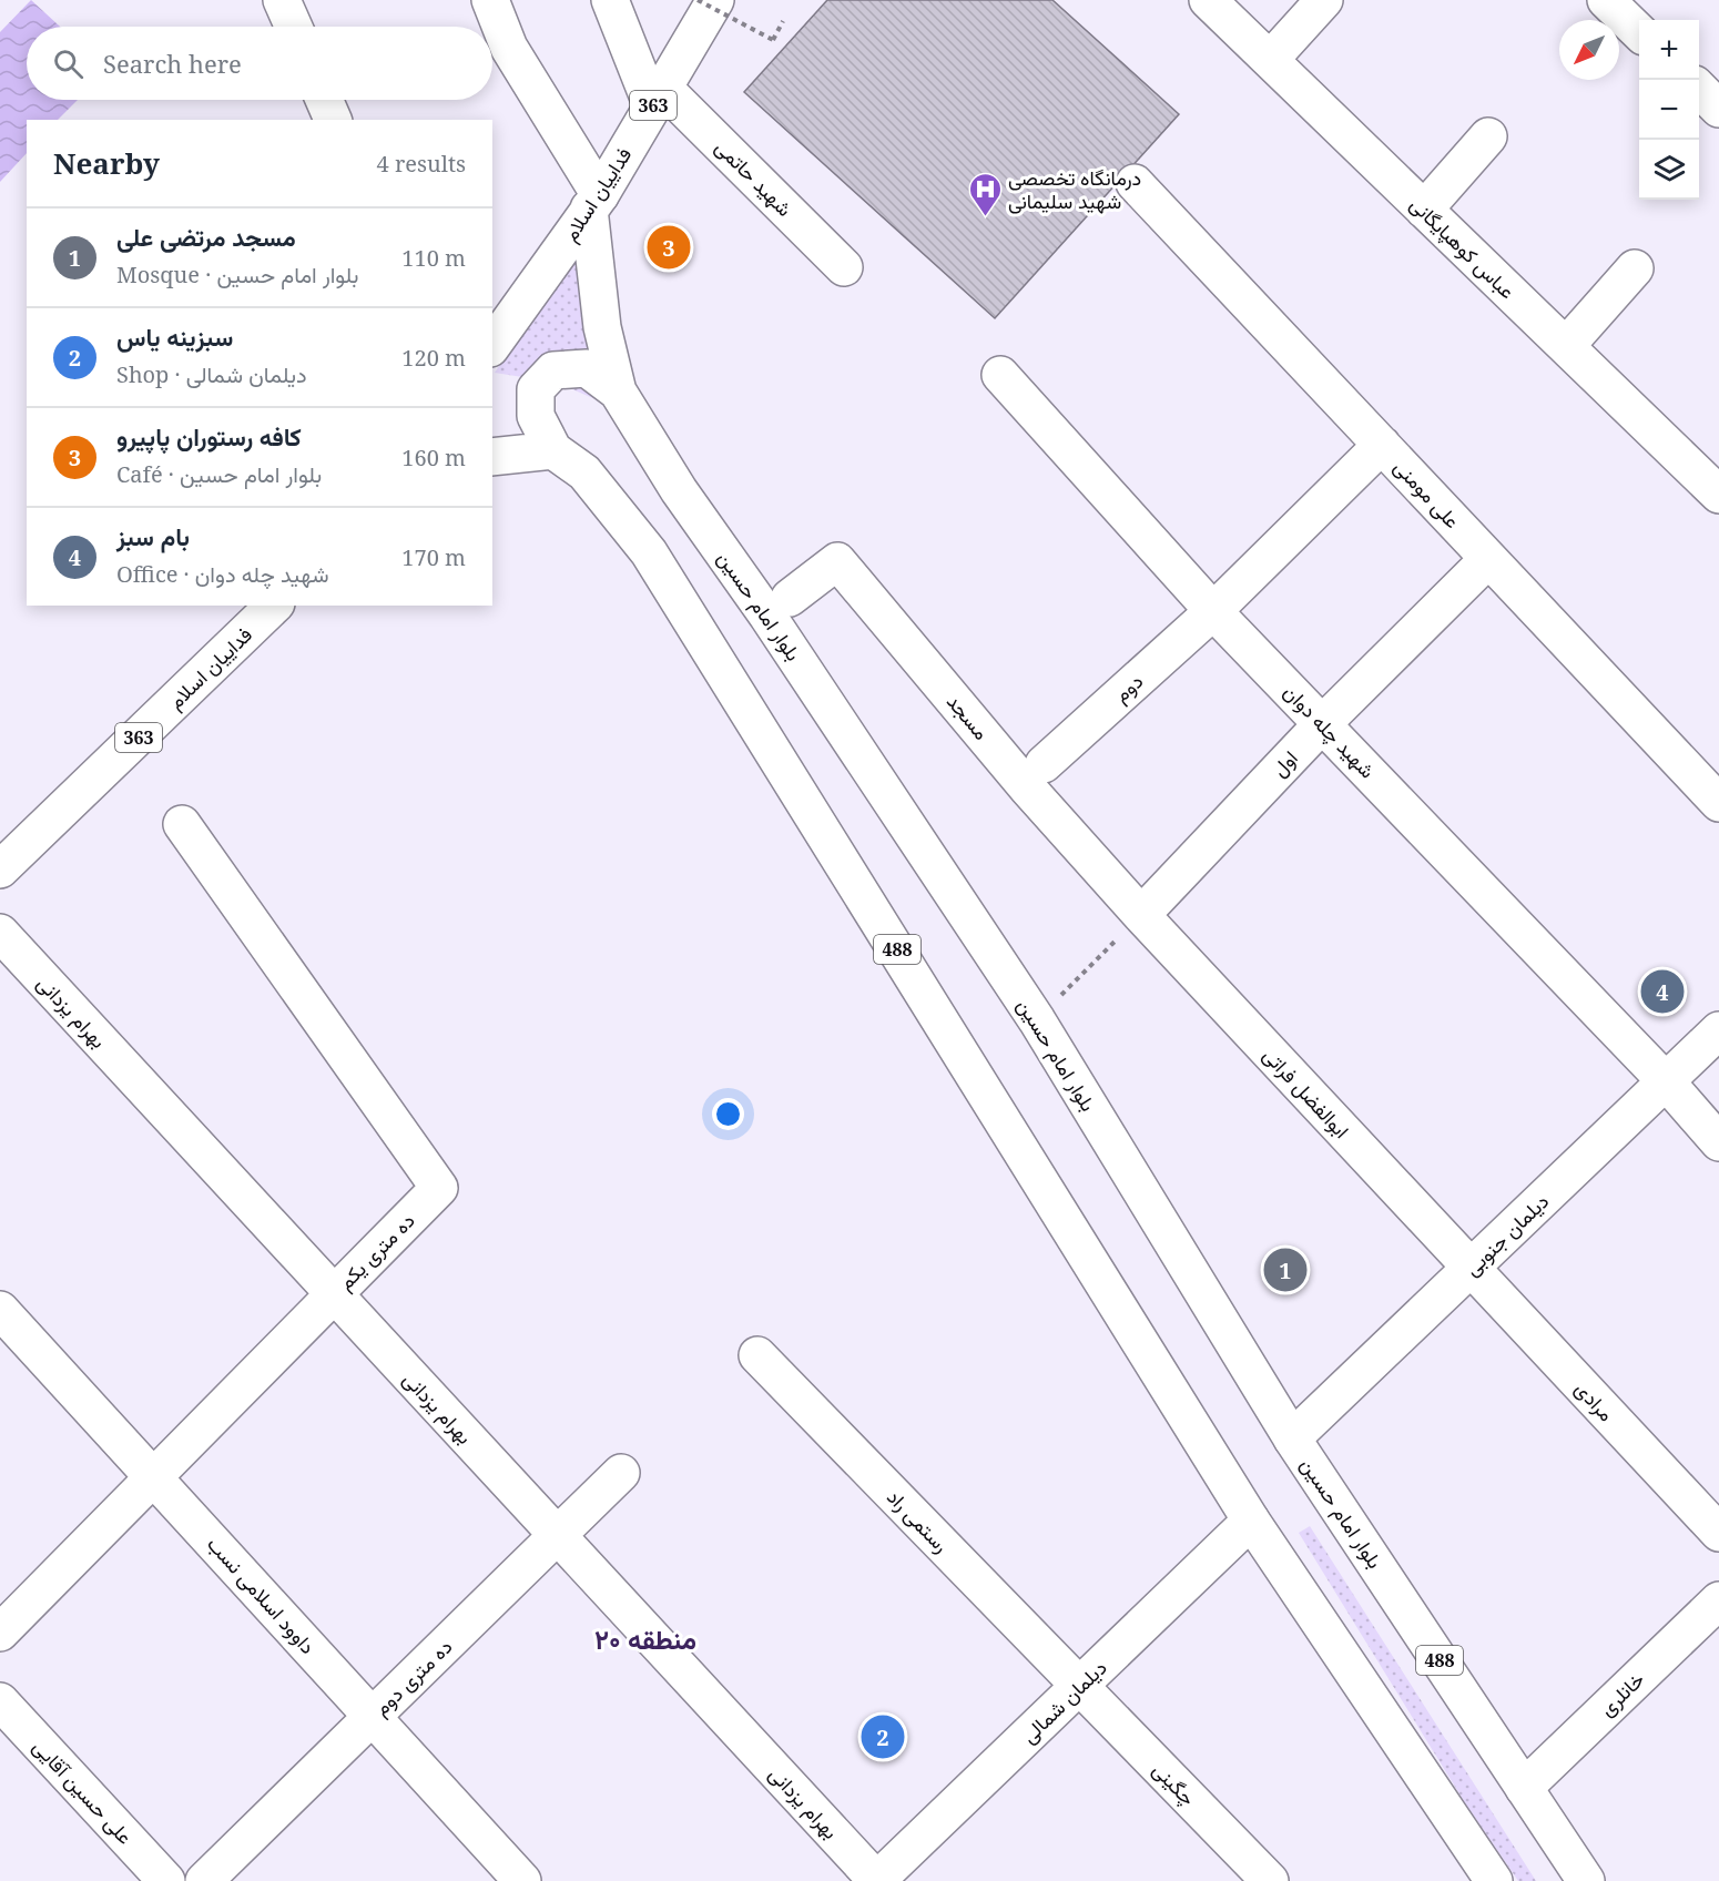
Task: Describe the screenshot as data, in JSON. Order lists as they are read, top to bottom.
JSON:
{
  "streets": {
    "street": [
      "363",
      "شهید حاتمی",
      "فداییان اسلام",
      "عباس کوهپایگانی",
      "علی مومنی",
      "بلوار امام حسین",
      "دوم",
      "مسجد",
      "شهید چله دوان",
      "اول",
      "488",
      "بهرام یزدانی",
      "ابوالفضل فراتی",
      "دیلمان جنوبی",
      "ده متری یکم",
      "مرادی",
      "رستمی راد",
      "داوود اسلامی نسب",
      "ده متری دوم",
      "خانلری",
      "دیلمان شمالی",
      "چگینی",
      "علی حسین آقایی"
    ]
  },
  "crossings": [
    ["شهید حاتمی", "فداییان اسلام"],
    ["فداییان اسلام", "بلوار امام حسین"],
    ["علی مومنی", "اول"],
    ["بلوار امام حسین", "دیلمان جنوبی"],
    ["بلوار امام حسین", "خانلری"],
    ["دوم", "شهید چله دوان"],
    ["مسجد", "اول"],
    ["مسجد", "ابوالفضل فراتی"],
    ["شهید چله دوان", "اول"],
    ["شهید چله دوان", "دیلمان جنوبی"],
    ["اول", "ابوالفضل فراتی"],
    ["488", "دیلمان شمالی"],
    ["بهرام یزدانی", "ده متری یکم"],
    ["بهرام یزدانی", "ده متری دوم"],
    ["بهرام یزدانی", "دیلمان شمالی"],
    ["ابوالفضل فراتی", "دیلمان جنوبی"],
    ["ابوالفضل فراتی", "مرادی"],
    ["دیلمان جنوبی", "مرادی"],
    ["ده متری یکم", "داوود اسلامی نسب"],
    ["رستمی راد", "دیلمان شمالی"],
    ["رستمی راد", "چگینی"],
    ["داوود اسلامی نسب", "ده متری دوم"],
    ["دیلمان شمالی", "چگینی"]
  ],
  "districts": ["منطقه ۲۰"],
  "places": {
    "hospital": ["درمانگاه تخصصی شهید سلیمانی"]
  },
  "north": "bottom left",
  "page": {
    "map_buttons": ["+", "−"],
    "search": "Search here",
    "heading": ["Nearby", "4 results"],
    "list": [
      {
        "mark": "1",
        "name": "مسجد مرتضی علی",
        "note": "Mosque · بلوار امام حسین",
        "value": "110 m"
      },
      {
        "mark": "2",
        "name": "سبزینه یاس",
        "note": "Shop · دیلمان شمالی",
        "value": "120 m"
      },
      {
        "mark": "3",
        "name": "کافه رستوران پاپیرو",
        "note": "Café · بلوار امام حسین",
        "value": "160 m"
      },
      {
        "mark": "4",
        "name": "بام سبز",
        "note": "Office · شهید چله دوان",
        "value": "170 m"
      }
    ],
    "pins": [
      "3",
      "4",
      "1",
      "2"
    ]
  }
}
